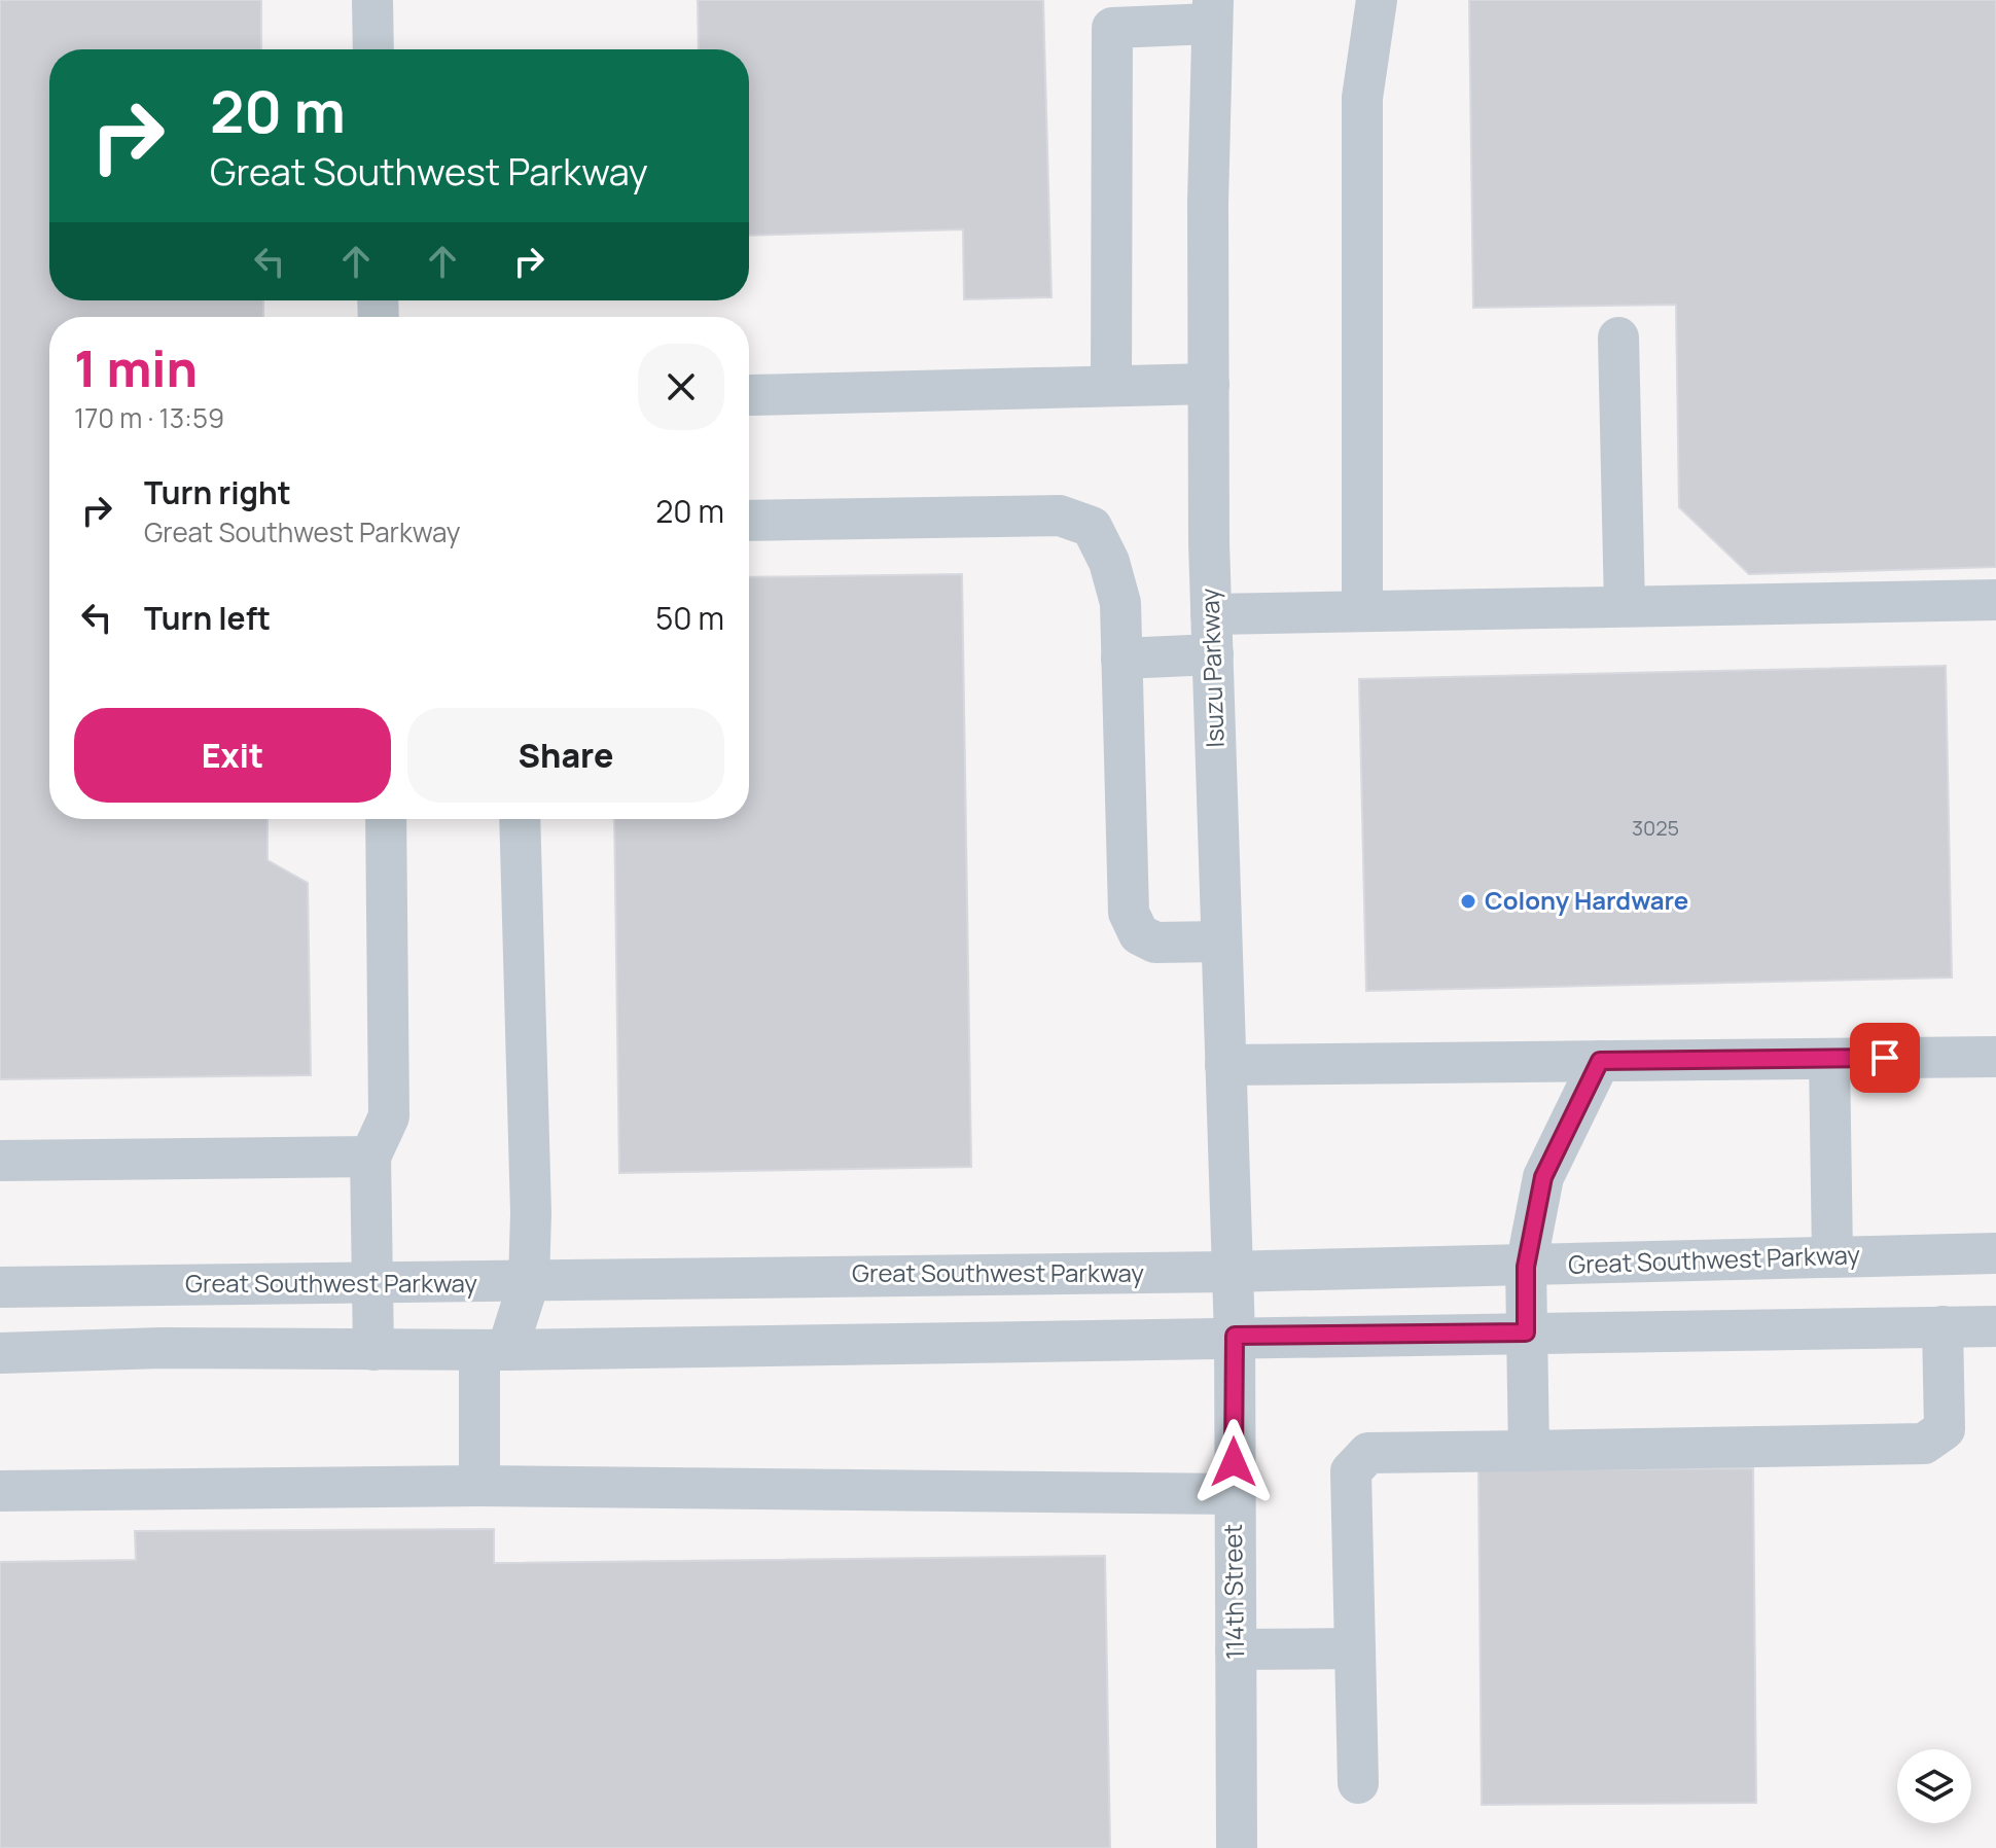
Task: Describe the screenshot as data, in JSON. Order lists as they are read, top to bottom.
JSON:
{
  "streets": {
    "street": ["Isuzu Parkway", "Great Southwest Parkway", "114th Street"]
  },
  "crossings": [
    ["Isuzu Parkway", "Great Southwest Parkway"],
    ["Isuzu Parkway", "114th Street"]
  ],
  "places": ["Colony Hardware"],
  "house_numbers": ["3025"],
  "page": {
    "turn": ["20 m", "Great Southwest Parkway"],
    "heading": ["1 min", "170 m · 13:59"],
    "list": [
      {
        "name": "Turn right",
        "note": "Great Southwest Parkway",
        "value": "20 m"
      },
      {
        "name": "Turn left",
        "value": "50 m"
      }
    ],
    "buttons": ["Exit", "Share"]
  }
}
